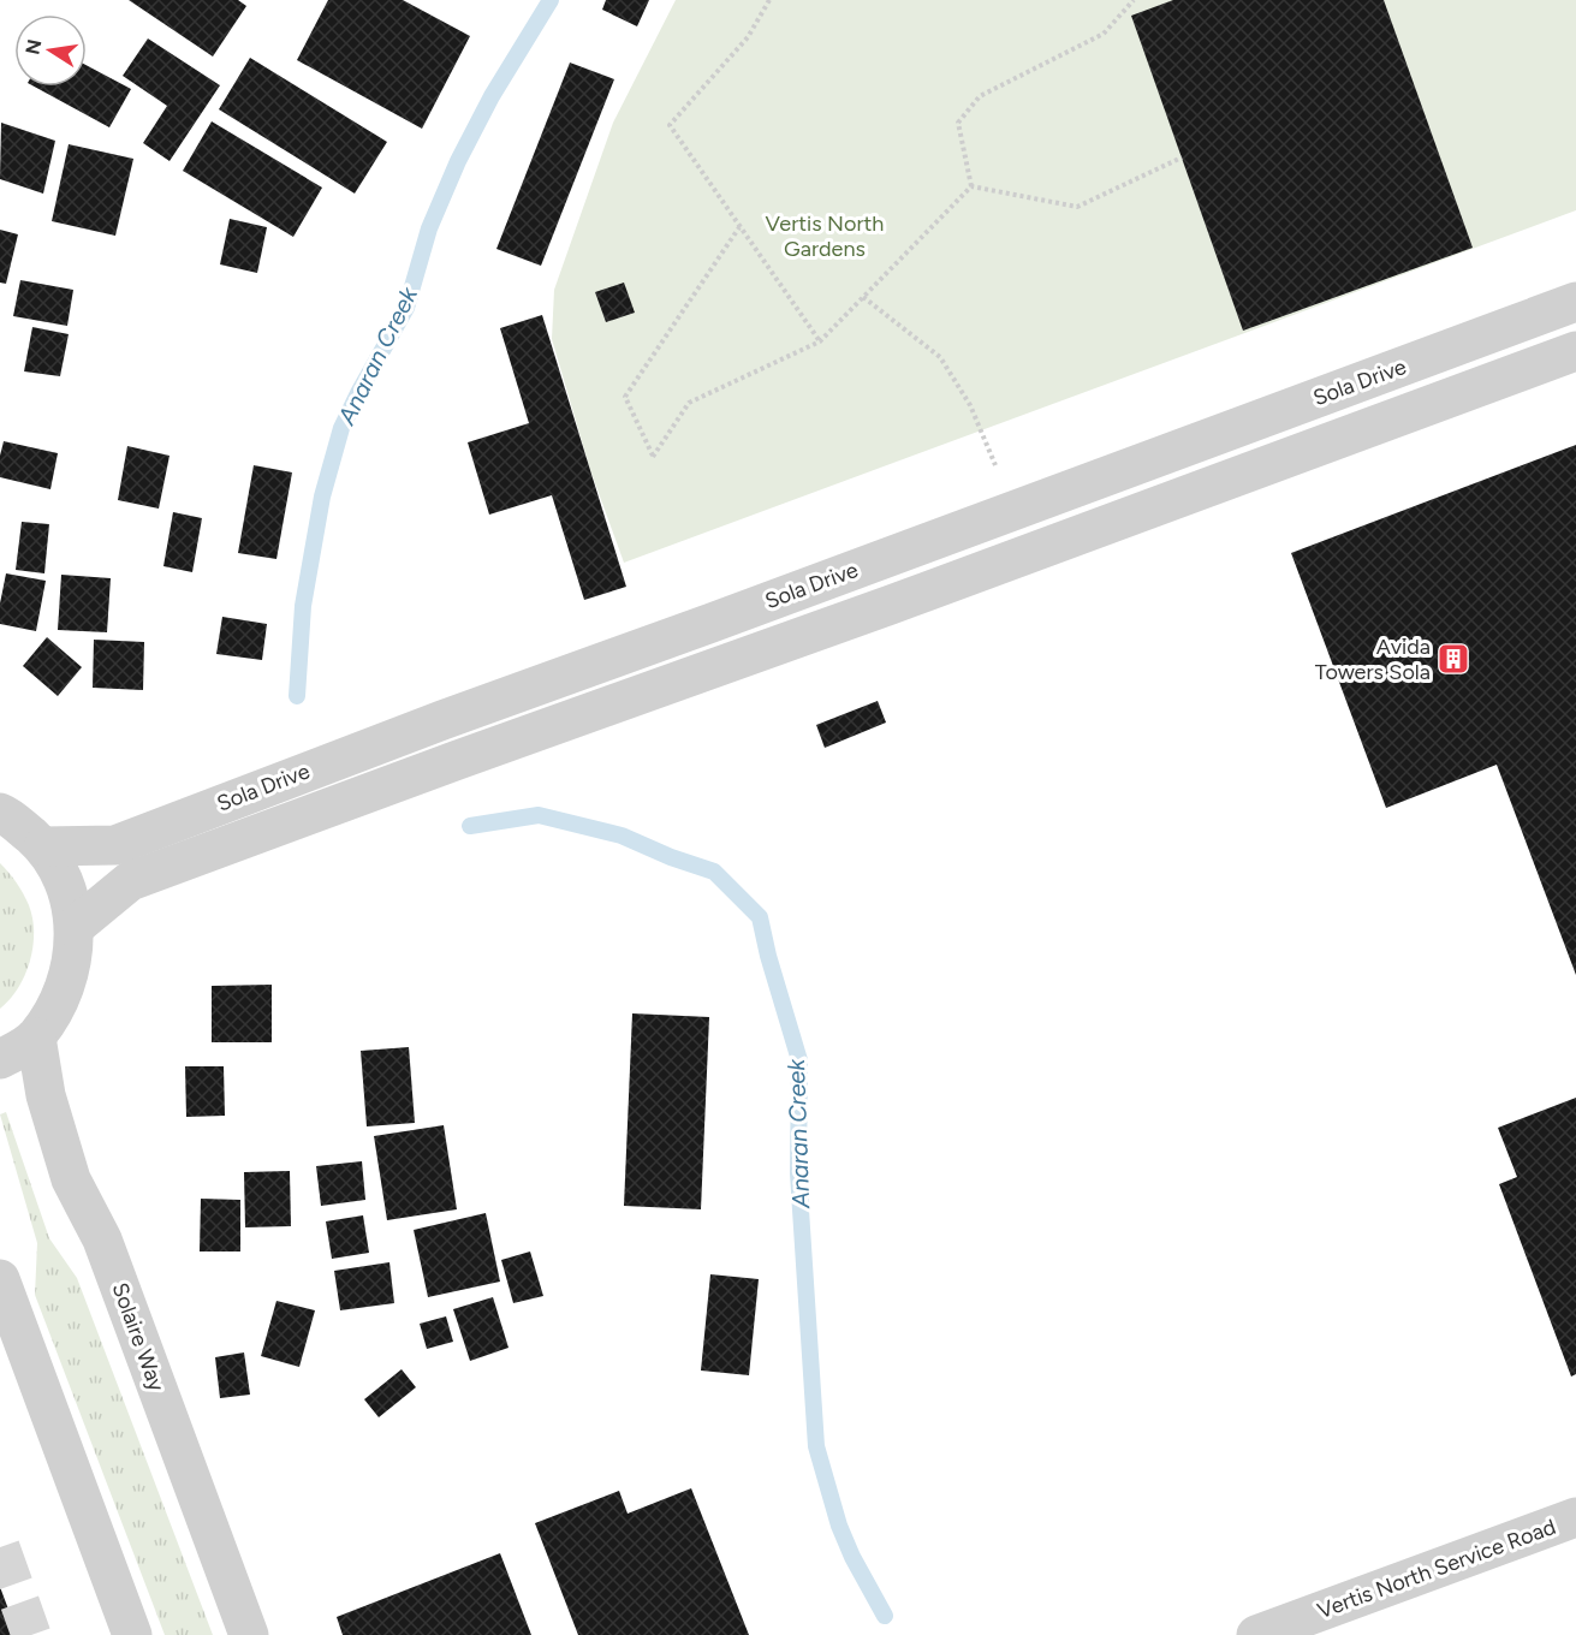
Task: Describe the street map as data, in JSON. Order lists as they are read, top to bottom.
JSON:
{
  "streets": {
    "lane": ["Sola Drive", "Solaire Way", "Vertis North Service Road"]
  },
  "water": ["Anaran Creek"],
  "parks": ["Vertis North Gardens"],
  "places": {
    "building": ["Avida Towers Sola"]
  },
  "north": "left"
}
